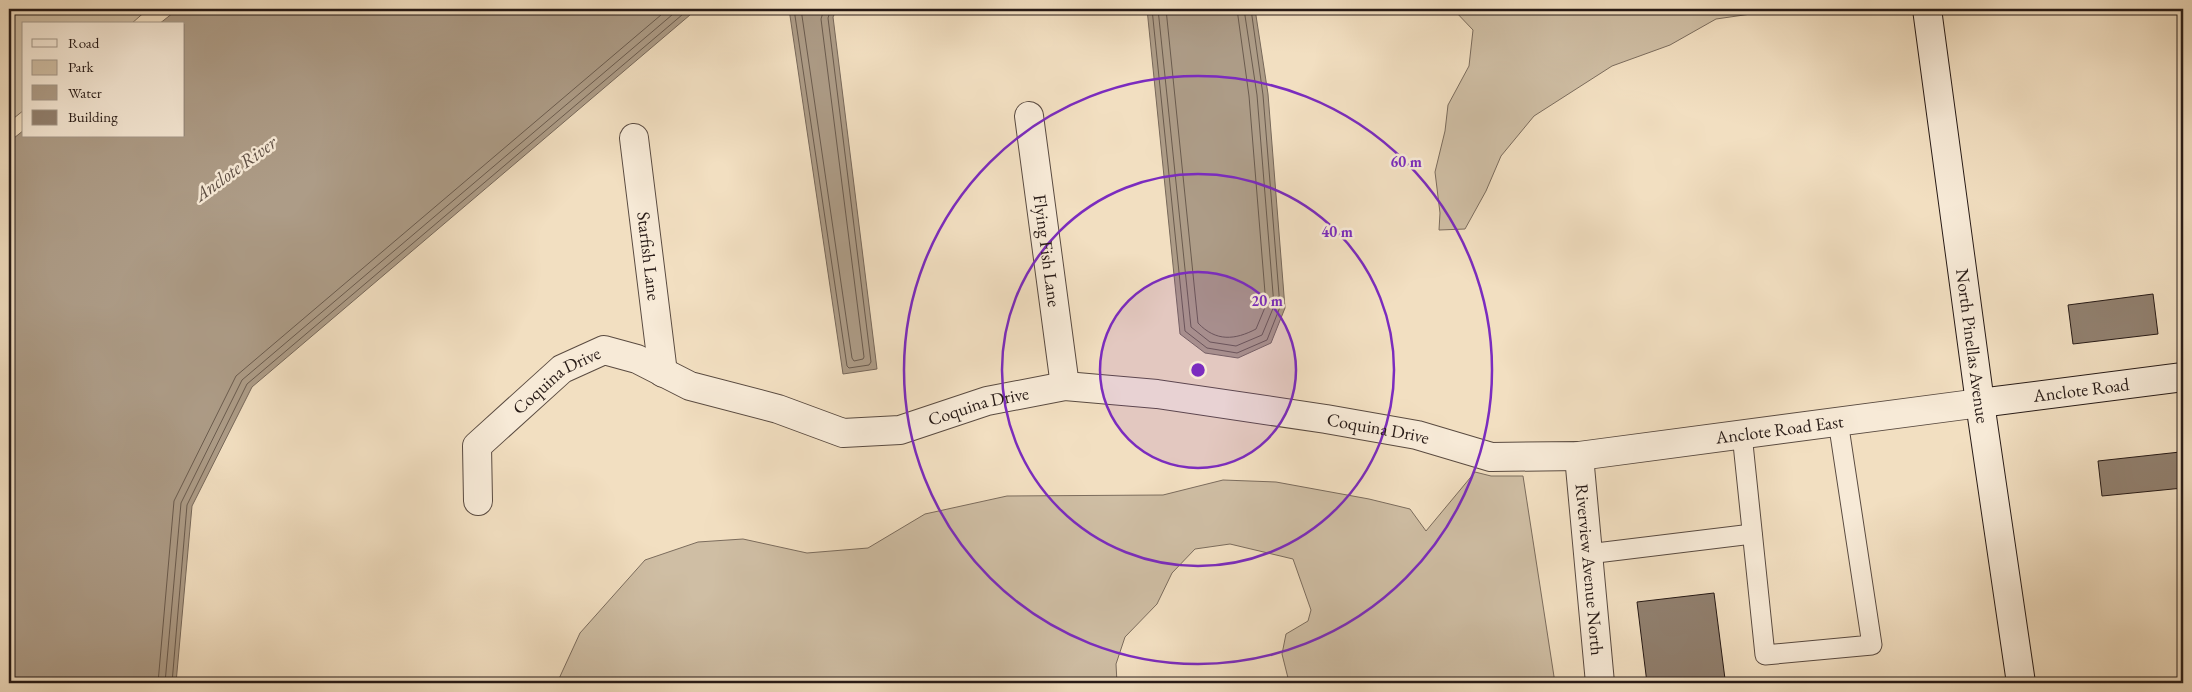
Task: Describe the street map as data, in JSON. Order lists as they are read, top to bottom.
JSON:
{
  "streets": {
    "street": [
      "Flying Fish Lane",
      "Starfish Lane",
      "North Pinellas Avenue",
      "Coquina Drive",
      "Anclote Road",
      "Anclote Road East",
      "Riverview Avenue North"
    ]
  },
  "crossings": [
    ["Flying Fish Lane", "Coquina Drive"],
    ["Starfish Lane", "Coquina Drive"],
    ["North Pinellas Avenue", "Anclote Road"],
    ["North Pinellas Avenue", "Anclote Road East"],
    ["Coquina Drive", "Anclote Road East"],
    ["Coquina Drive", "Riverview Avenue North"],
    ["Anclote Road", "Anclote Road East"],
    ["Anclote Road East", "Riverview Avenue North"]
  ],
  "water": ["Anclote River"],
  "legend": [
    "Road",
    "Park",
    "Water",
    "Building"
  ],
  "rings": ["60 m", "40 m", "20 m"]
}
